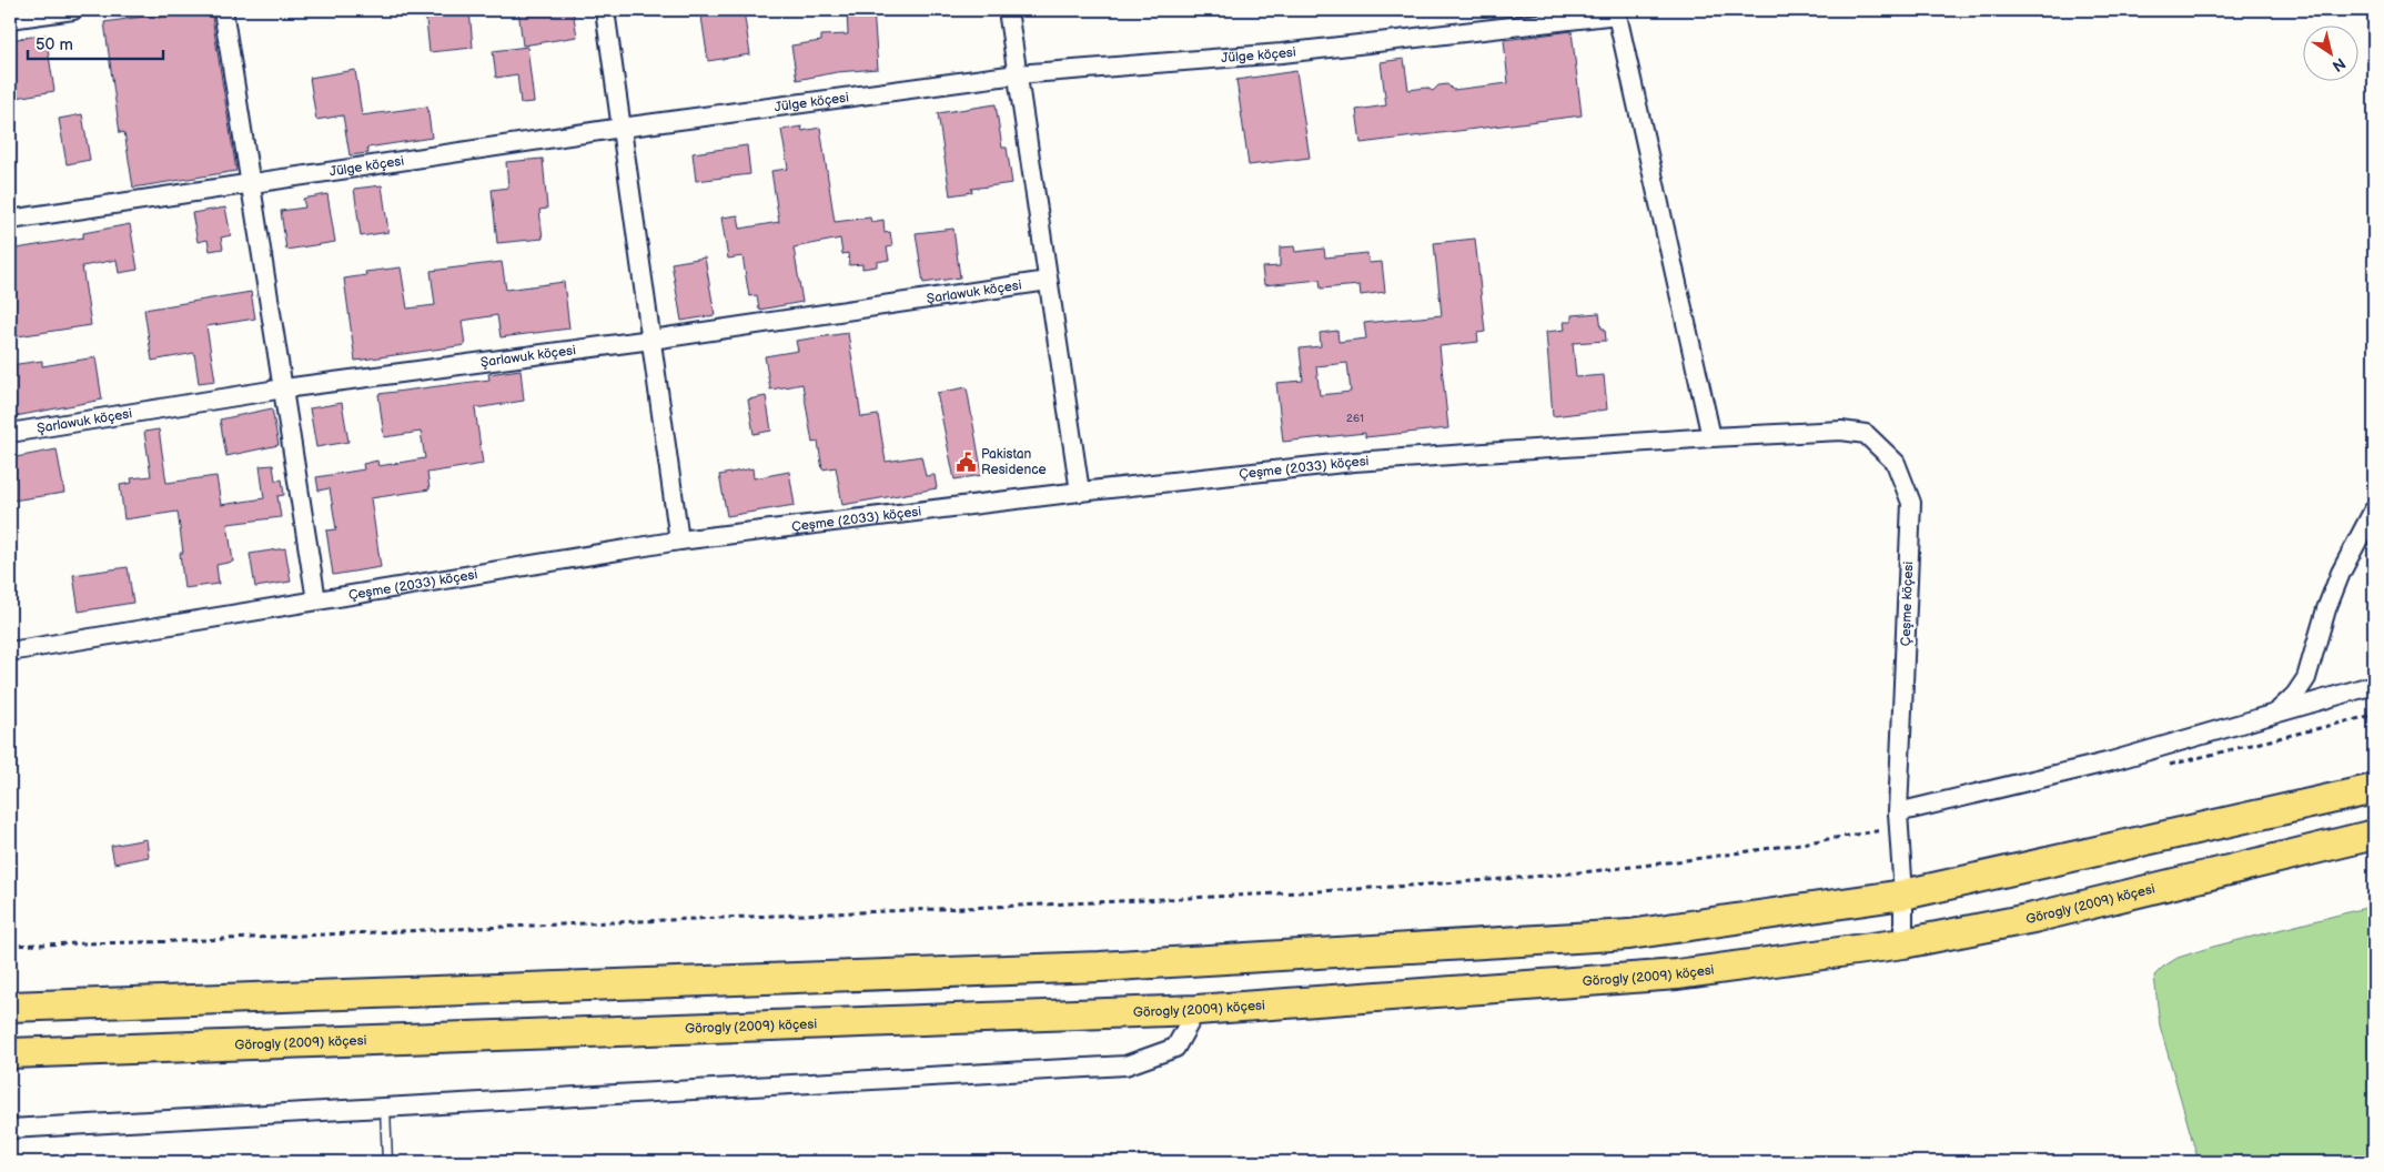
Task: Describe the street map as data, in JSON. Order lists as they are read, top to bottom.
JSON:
{
  "streets": {
    "main road": ["Görogly (2009) köçesi"],
    "street": [
      "Jülge köçesi",
      "Şarlawuk köçesi",
      "Çeşme (2033) köçesi",
      "Çeşme köçesi"
    ]
  },
  "crossings": [
    ["Çeşme (2033) köçesi", "Çeşme köçesi"],
    ["Çeşme köçesi", "Görogly (2009) köçesi"]
  ],
  "places": {
    "public building": ["Pakistan Residence"]
  },
  "house_numbers": ["261"],
  "scale_bar": "50 m",
  "north": "bottom right"
}
